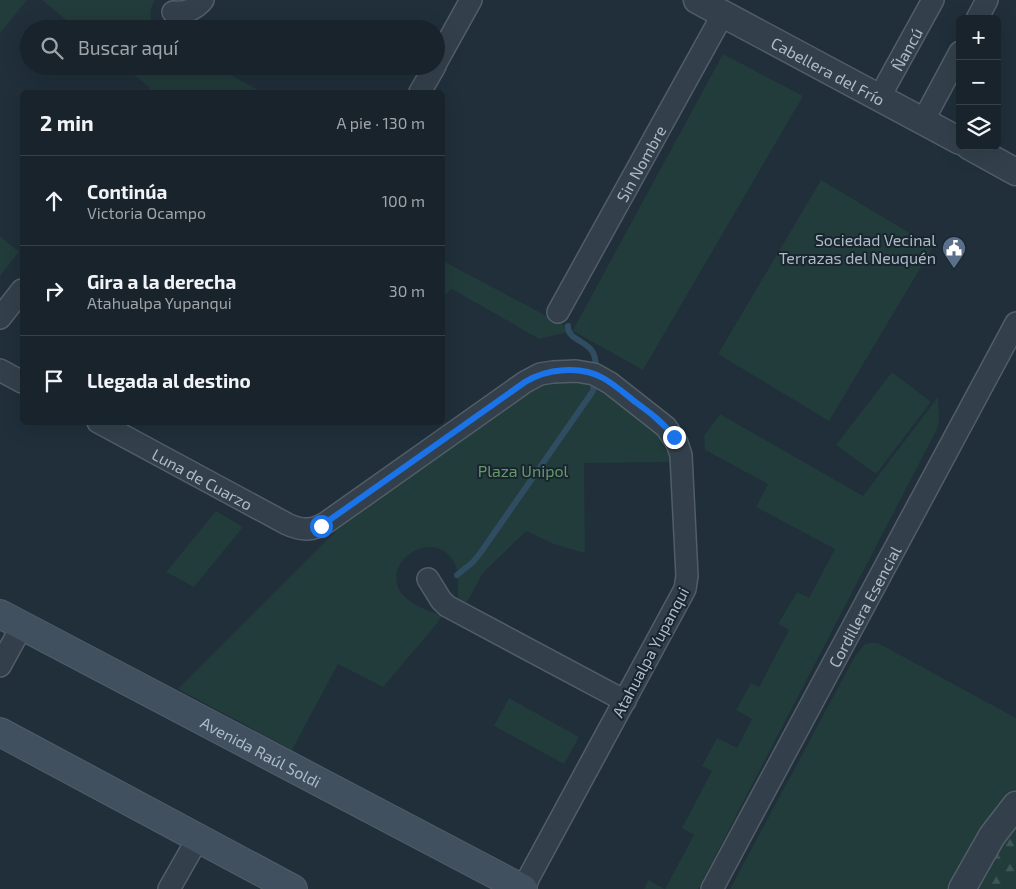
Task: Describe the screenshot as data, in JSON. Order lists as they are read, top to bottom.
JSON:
{
  "streets": {
    "main road": ["Avenida Raúl Soldi"],
    "street": [
      "Ñancú",
      "Cabellera del Frío",
      "Sin Nombre",
      "Luna de Cuarzo",
      "Cordillera Esencial",
      "Atahualpa Yupanqui"
    ]
  },
  "crossings": [
    ["Ñancú", "Cabellera del Frío"],
    ["Cabellera del Frío", "Sin Nombre"],
    ["Luna de Cuarzo", "Atahualpa Yupanqui"],
    ["Atahualpa Yupanqui", "Avenida Raúl Soldi"]
  ],
  "parks": ["Plaza Unipol"],
  "places": {
    "public building": ["Sociedad Vecinal Terrazas del Neuquén"]
  },
  "page": {
    "map_buttons": ["+", "−"],
    "search": "Buscar aquí",
    "heading": ["2 min", "A pie · 130 m"],
    "list": [
      ["Continúa", "Victoria Ocampo", "100 m"],
      ["Gira a la derecha", "Atahualpa Yupanqui", "30 m"],
      "Llegada al destino"
    ]
  }
}
